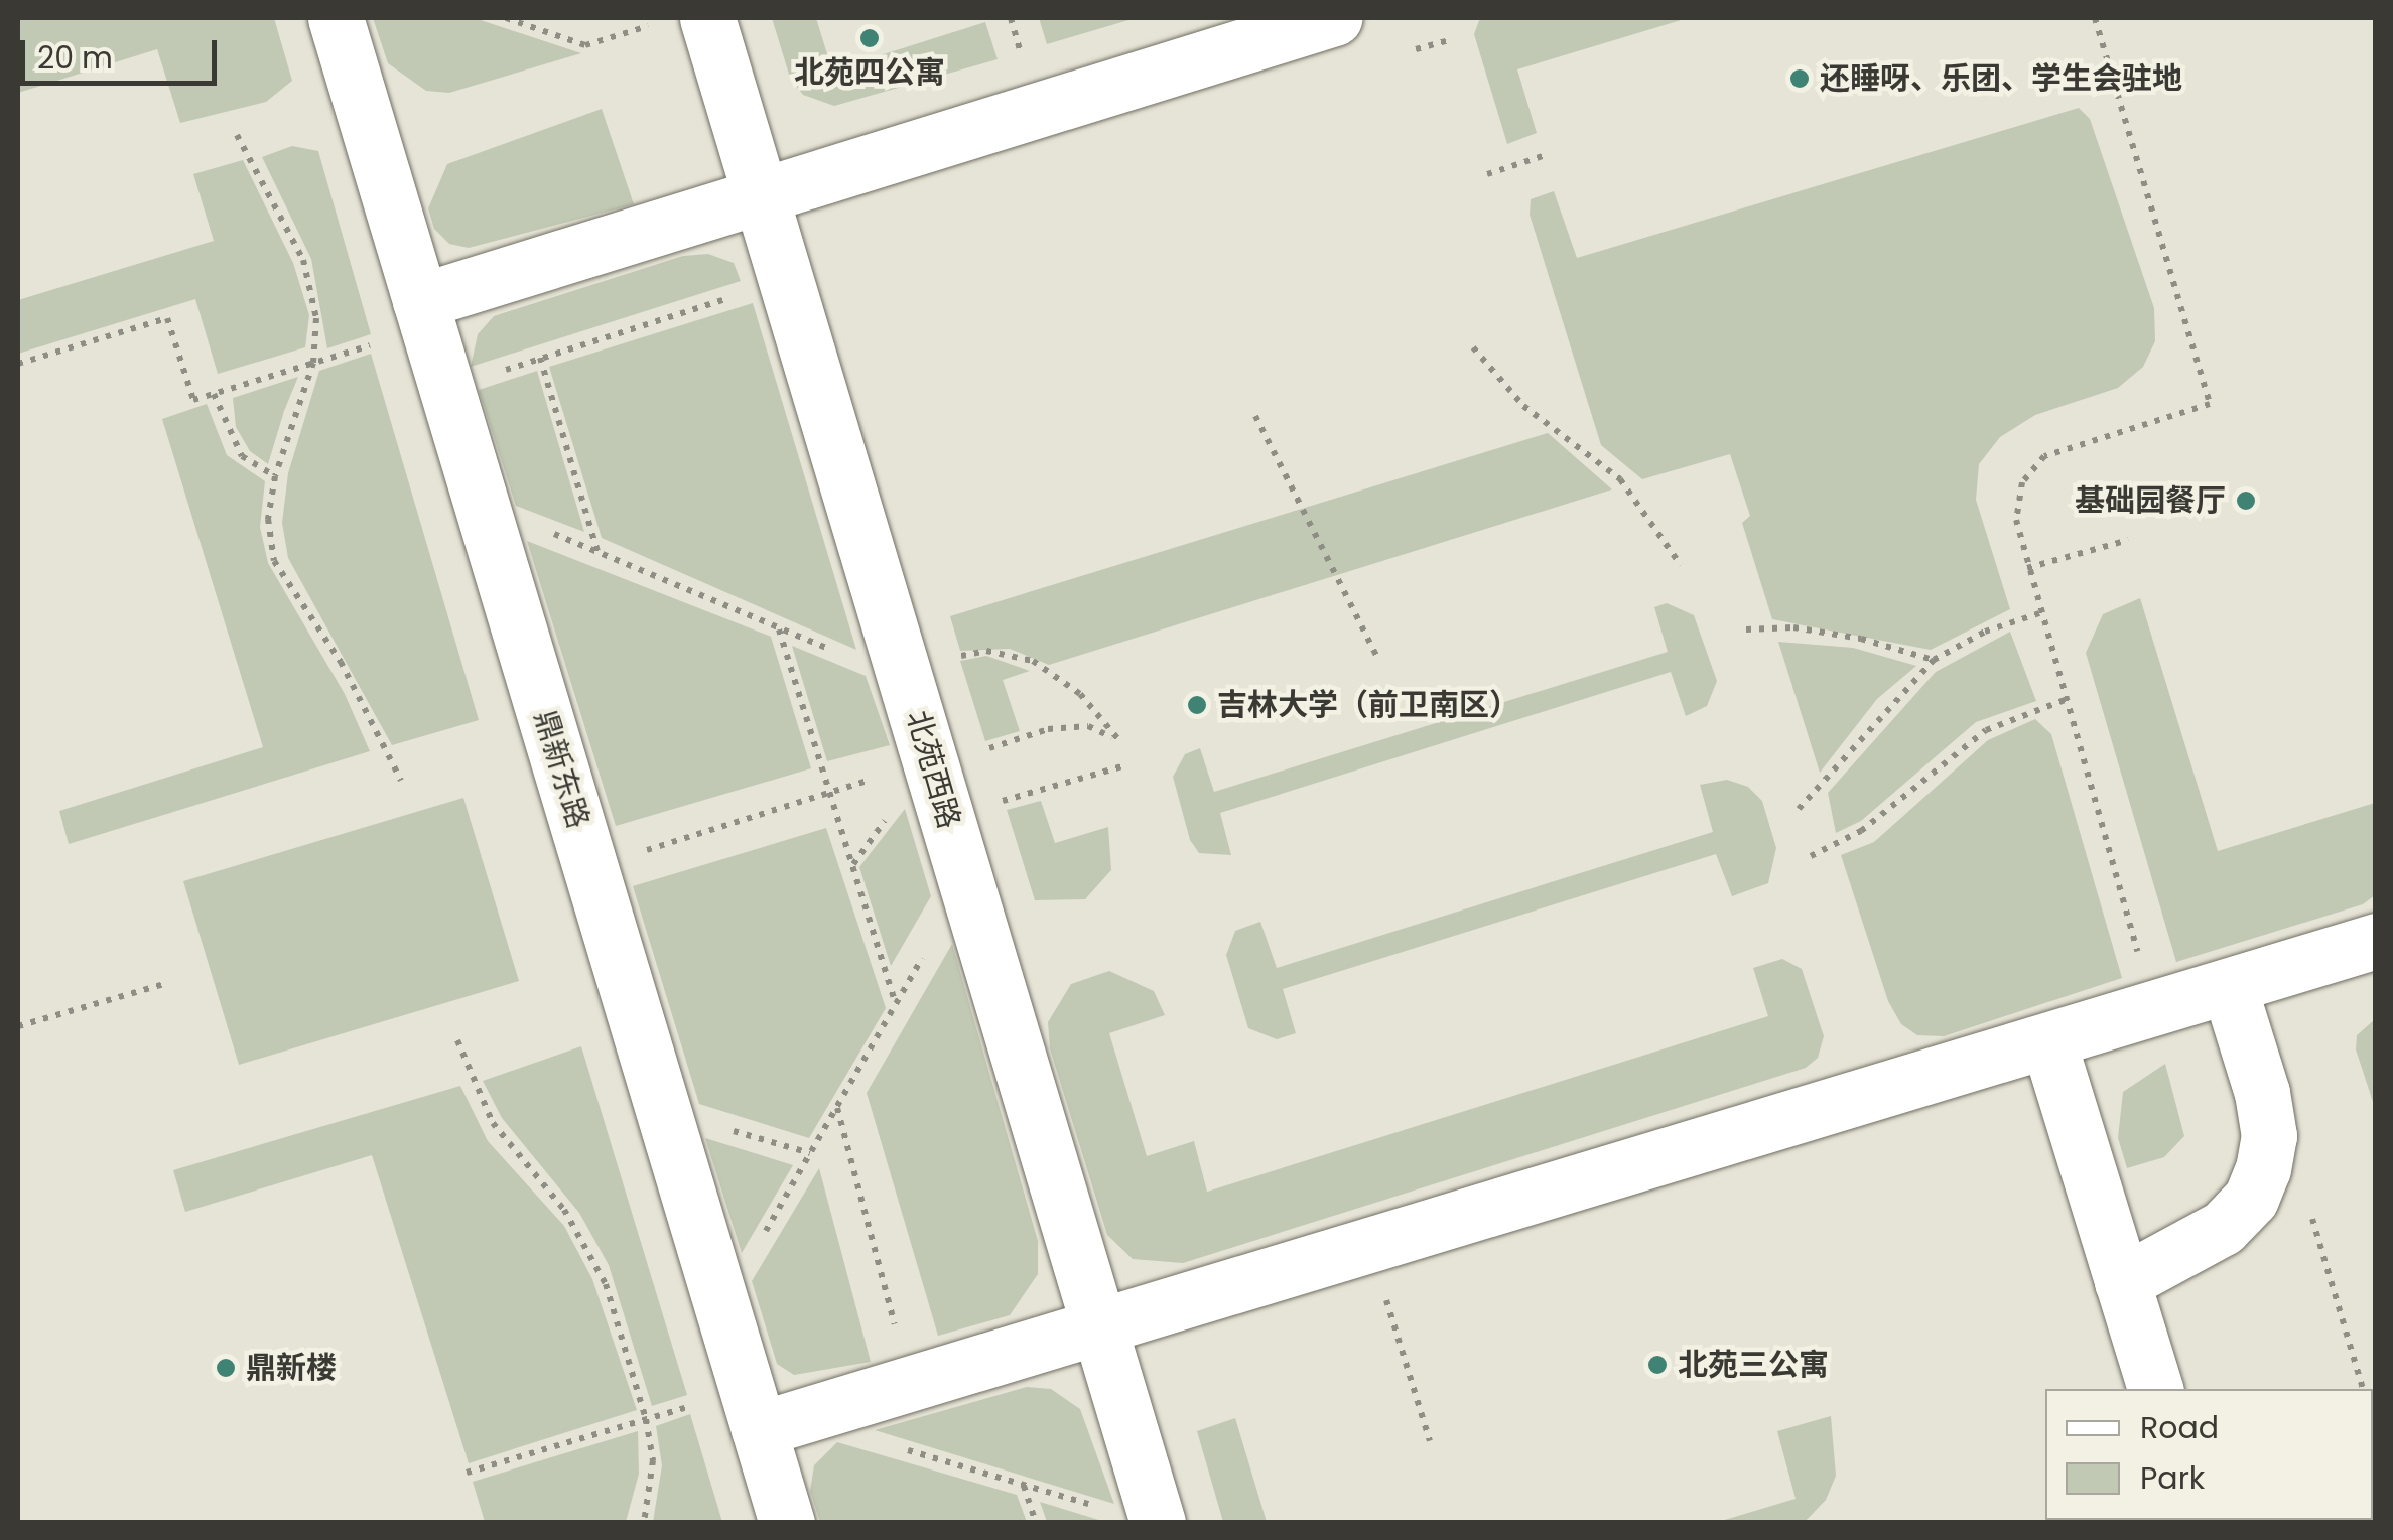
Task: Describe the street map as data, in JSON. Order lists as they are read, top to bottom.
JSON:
{
  "streets": {
    "lane": ["鼎新东路", "北苑西路"]
  },
  "places": [
    "北苑四公寓",
    "还睡呀、乐团、学生会驻地",
    "基础园餐厅",
    "吉林大学（前卫南区）",
    "北苑三公寓",
    "鼎新楼"
  ],
  "legend": ["Road", "Park"],
  "scale_bar": "20 m"
}
